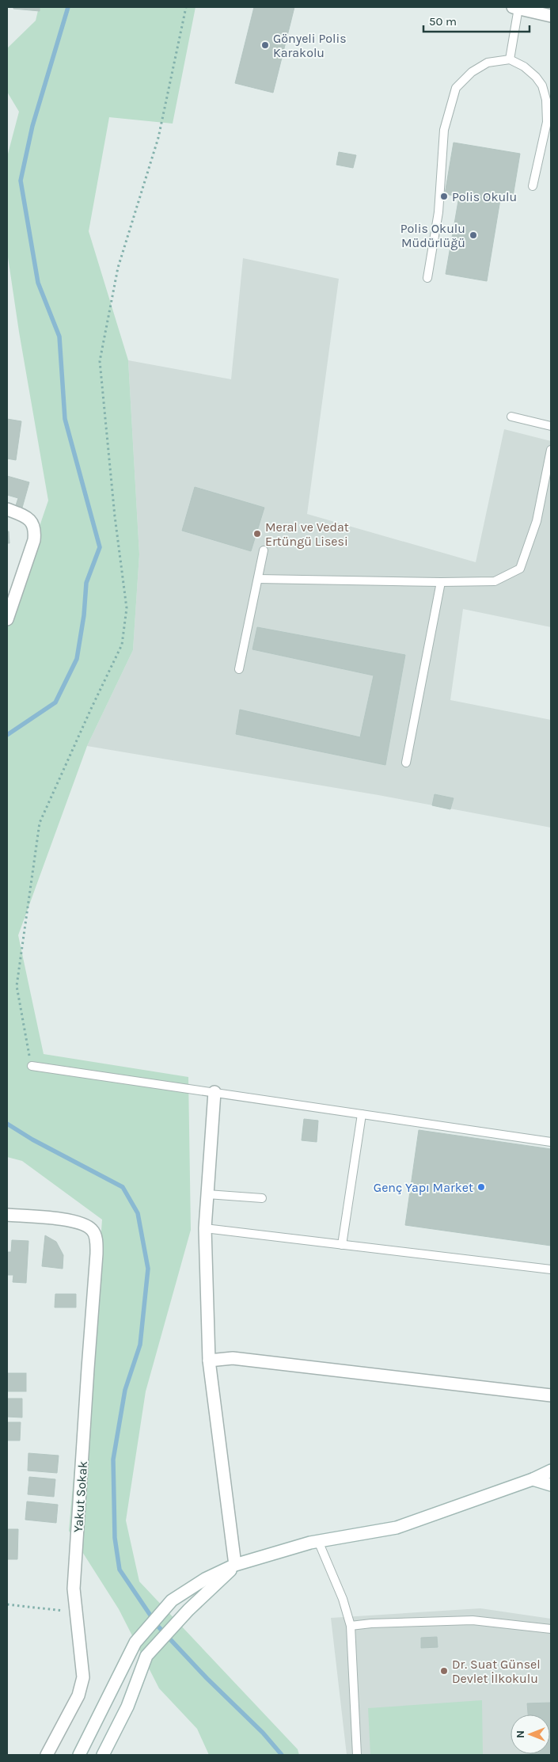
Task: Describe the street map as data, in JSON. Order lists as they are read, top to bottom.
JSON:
{
  "streets": {
    "street": ["Yakut Sokak"]
  },
  "places": [
    "Gönyeli Polis Karakolu",
    "Polis Okulu",
    "Polis Okulu Müdürlüğü",
    "Meral ve Vedat Ertüngü Lisesi",
    "Genç Yapı Market",
    "Dr. Suat Günsel Devlet İlkokulu"
  ],
  "scale_bar": "50 m",
  "north": "left"
}
